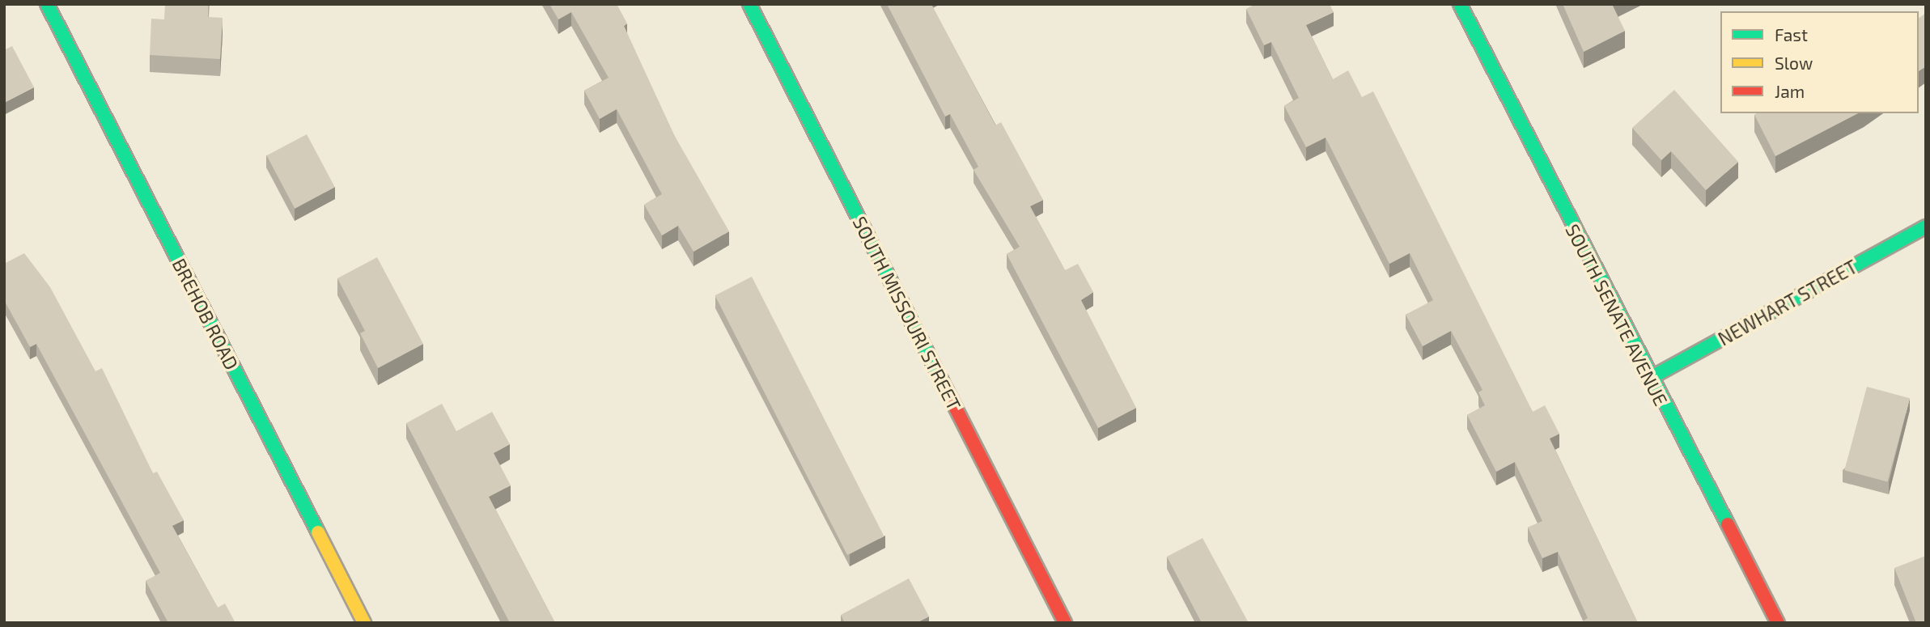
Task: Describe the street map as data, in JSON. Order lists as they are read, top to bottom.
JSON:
{
  "streets": {
    "street": [
      "NEWHART STREET",
      "SOUTH MISSOURI STREET",
      "BREHOB ROAD",
      "SOUTH SENATE AVENUE"
    ]
  },
  "crossings": [
    ["NEWHART STREET", "SOUTH SENATE AVENUE"]
  ],
  "legend": ["Fast", "Slow", "Jam"]
}
